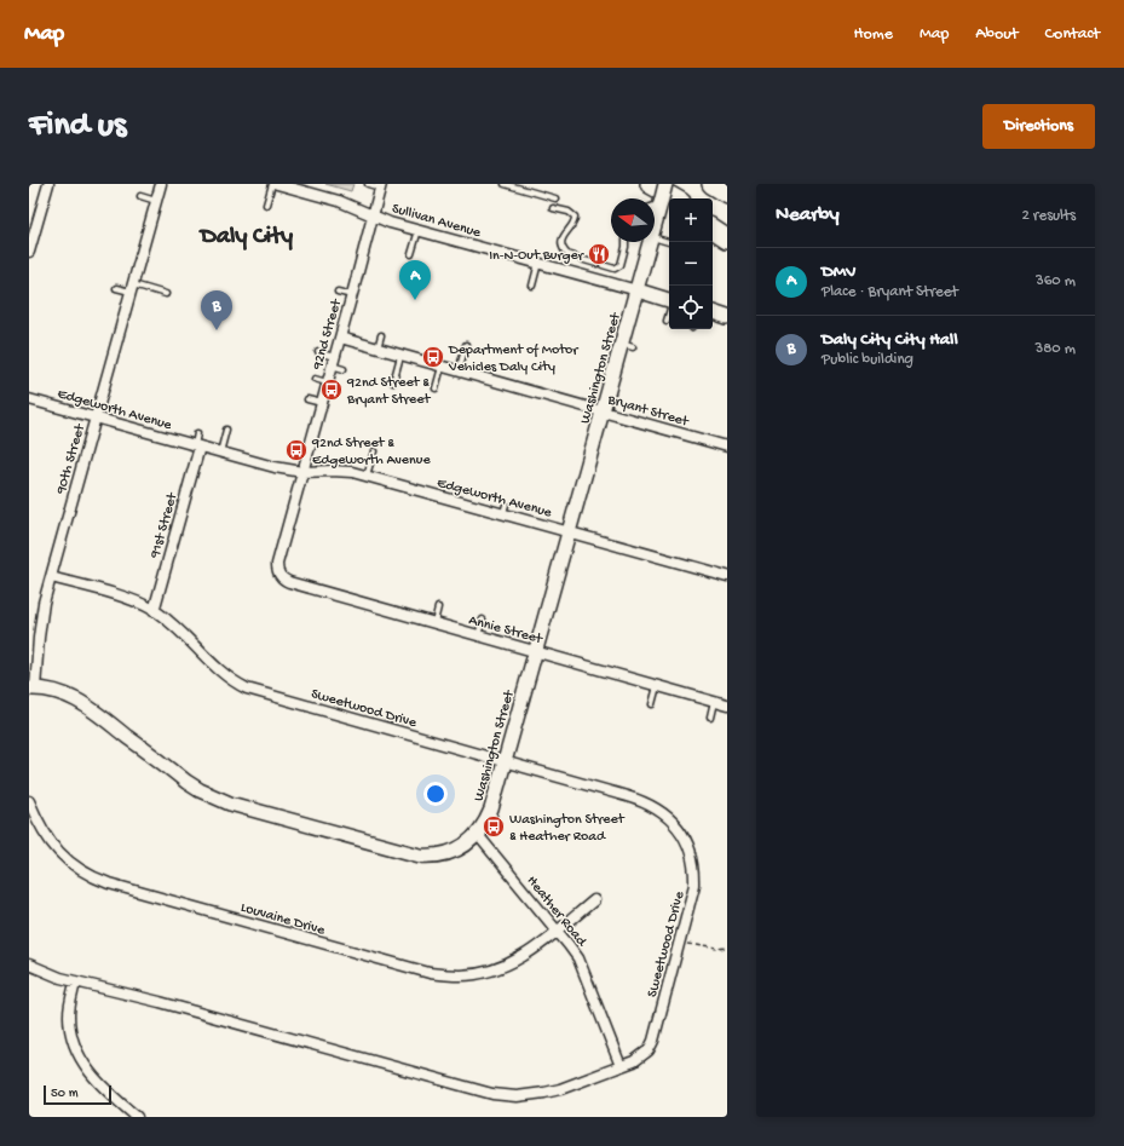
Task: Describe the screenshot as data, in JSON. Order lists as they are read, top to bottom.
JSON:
{
  "streets": {
    "street": [
      "Sullivan Avenue",
      "92nd Street",
      "Washington Street",
      "Edgeworth Avenue",
      "Bryant Street",
      "90th Street",
      "91st Street",
      "Annie Street",
      "Sweetwood Drive",
      "Heather Road",
      "Louvaine Drive"
    ]
  },
  "crossings": [
    ["Sullivan Avenue", "92nd Street"],
    ["Sullivan Avenue", "Washington Street"],
    ["92nd Street", "Edgeworth Avenue"],
    ["92nd Street", "Bryant Street"],
    ["92nd Street", "Annie Street"],
    ["Washington Street", "Edgeworth Avenue"],
    ["Washington Street", "Bryant Street"],
    ["Washington Street", "90th Street"],
    ["Washington Street", "Annie Street"],
    ["Washington Street", "Sweetwood Drive"],
    ["Washington Street", "Heather Road"],
    ["Edgeworth Avenue", "90th Street"],
    ["Edgeworth Avenue", "91st Street"],
    ["90th Street", "Sweetwood Drive"],
    ["91st Street", "Sweetwood Drive"],
    ["Sweetwood Drive", "Heather Road"],
    ["Heather Road", "Louvaine Drive"]
  ],
  "districts": ["Daly City"],
  "places": {
    "restaurant": ["In-N-Out Burger"],
    "bus stop": [
      "Department of Motor Vehicles Daly City",
      "92nd Street & Bryant Street",
      "92nd Street & Edgeworth Avenue",
      "Washington Street & Heather Road"
    ]
  },
  "scale_bar": "50 m",
  "north": "left",
  "page": {
    "header": "Map",
    "nav": [
      "Home",
      "Map",
      "About",
      "Contact"
    ],
    "buttons": "Directions",
    "title": "Find us",
    "heading": ["Nearby", "2 results"],
    "map_buttons": ["+", "−"],
    "list": [
      {
        "mark": "A",
        "name": "DMV",
        "note": "Place · Bryant Street",
        "value": "360 m"
      },
      {
        "mark": "B",
        "name": "Daly City City Hall",
        "note": "Public building",
        "value": "380 m"
      }
    ],
    "pins": ["A", "B"],
    "scale": "50 m"
  }
}
